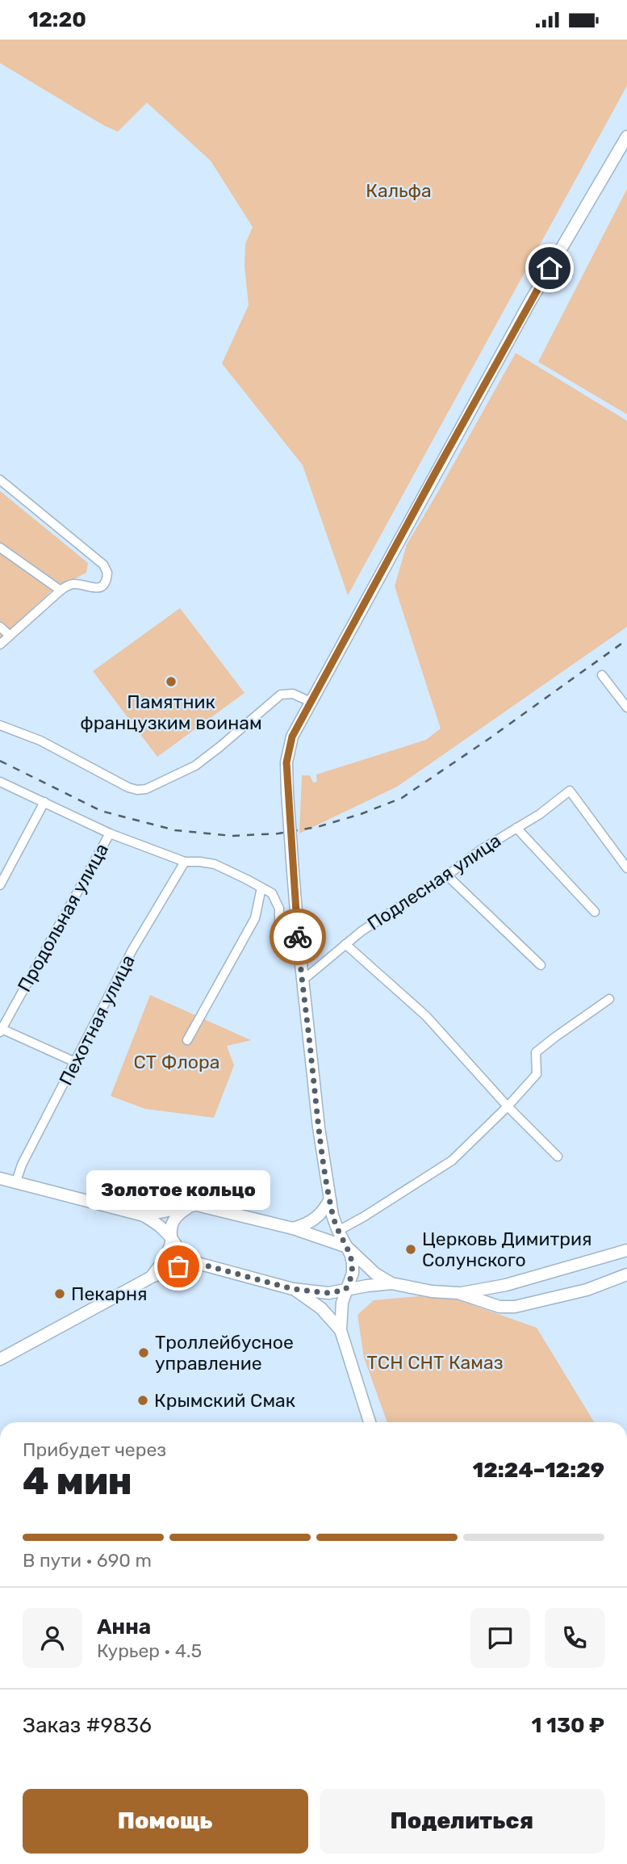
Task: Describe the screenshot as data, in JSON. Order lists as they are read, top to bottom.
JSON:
{
  "streets": {
    "street": ["Подлесная улица", "Продольная улица", "Пехотная улица"]
  },
  "parks": ["Кальфа", "СТ Флора", "ТСН СНТ Камаз"],
  "places": [
    "Памятник французким воинам",
    "Церковь Димитрия Солунского",
    "Золотое кольцо",
    "Пекарня",
    "Троллейбусное управление",
    "Крымский Смак"
  ],
  "page": {
    "status": "12:20",
    "bubble": "Золотое кольцо",
    "heading": ["4 мин", "Прибудет через", "12:24–12:29"],
    "panel": [
      "Анна",
      "Курьер · 4.5",
      "Заказ #9836",
      "1 130 ₽"
    ],
    "bar": "В пути · 690 m",
    "buttons": ["Помощь", "Поделиться"]
  }
}
